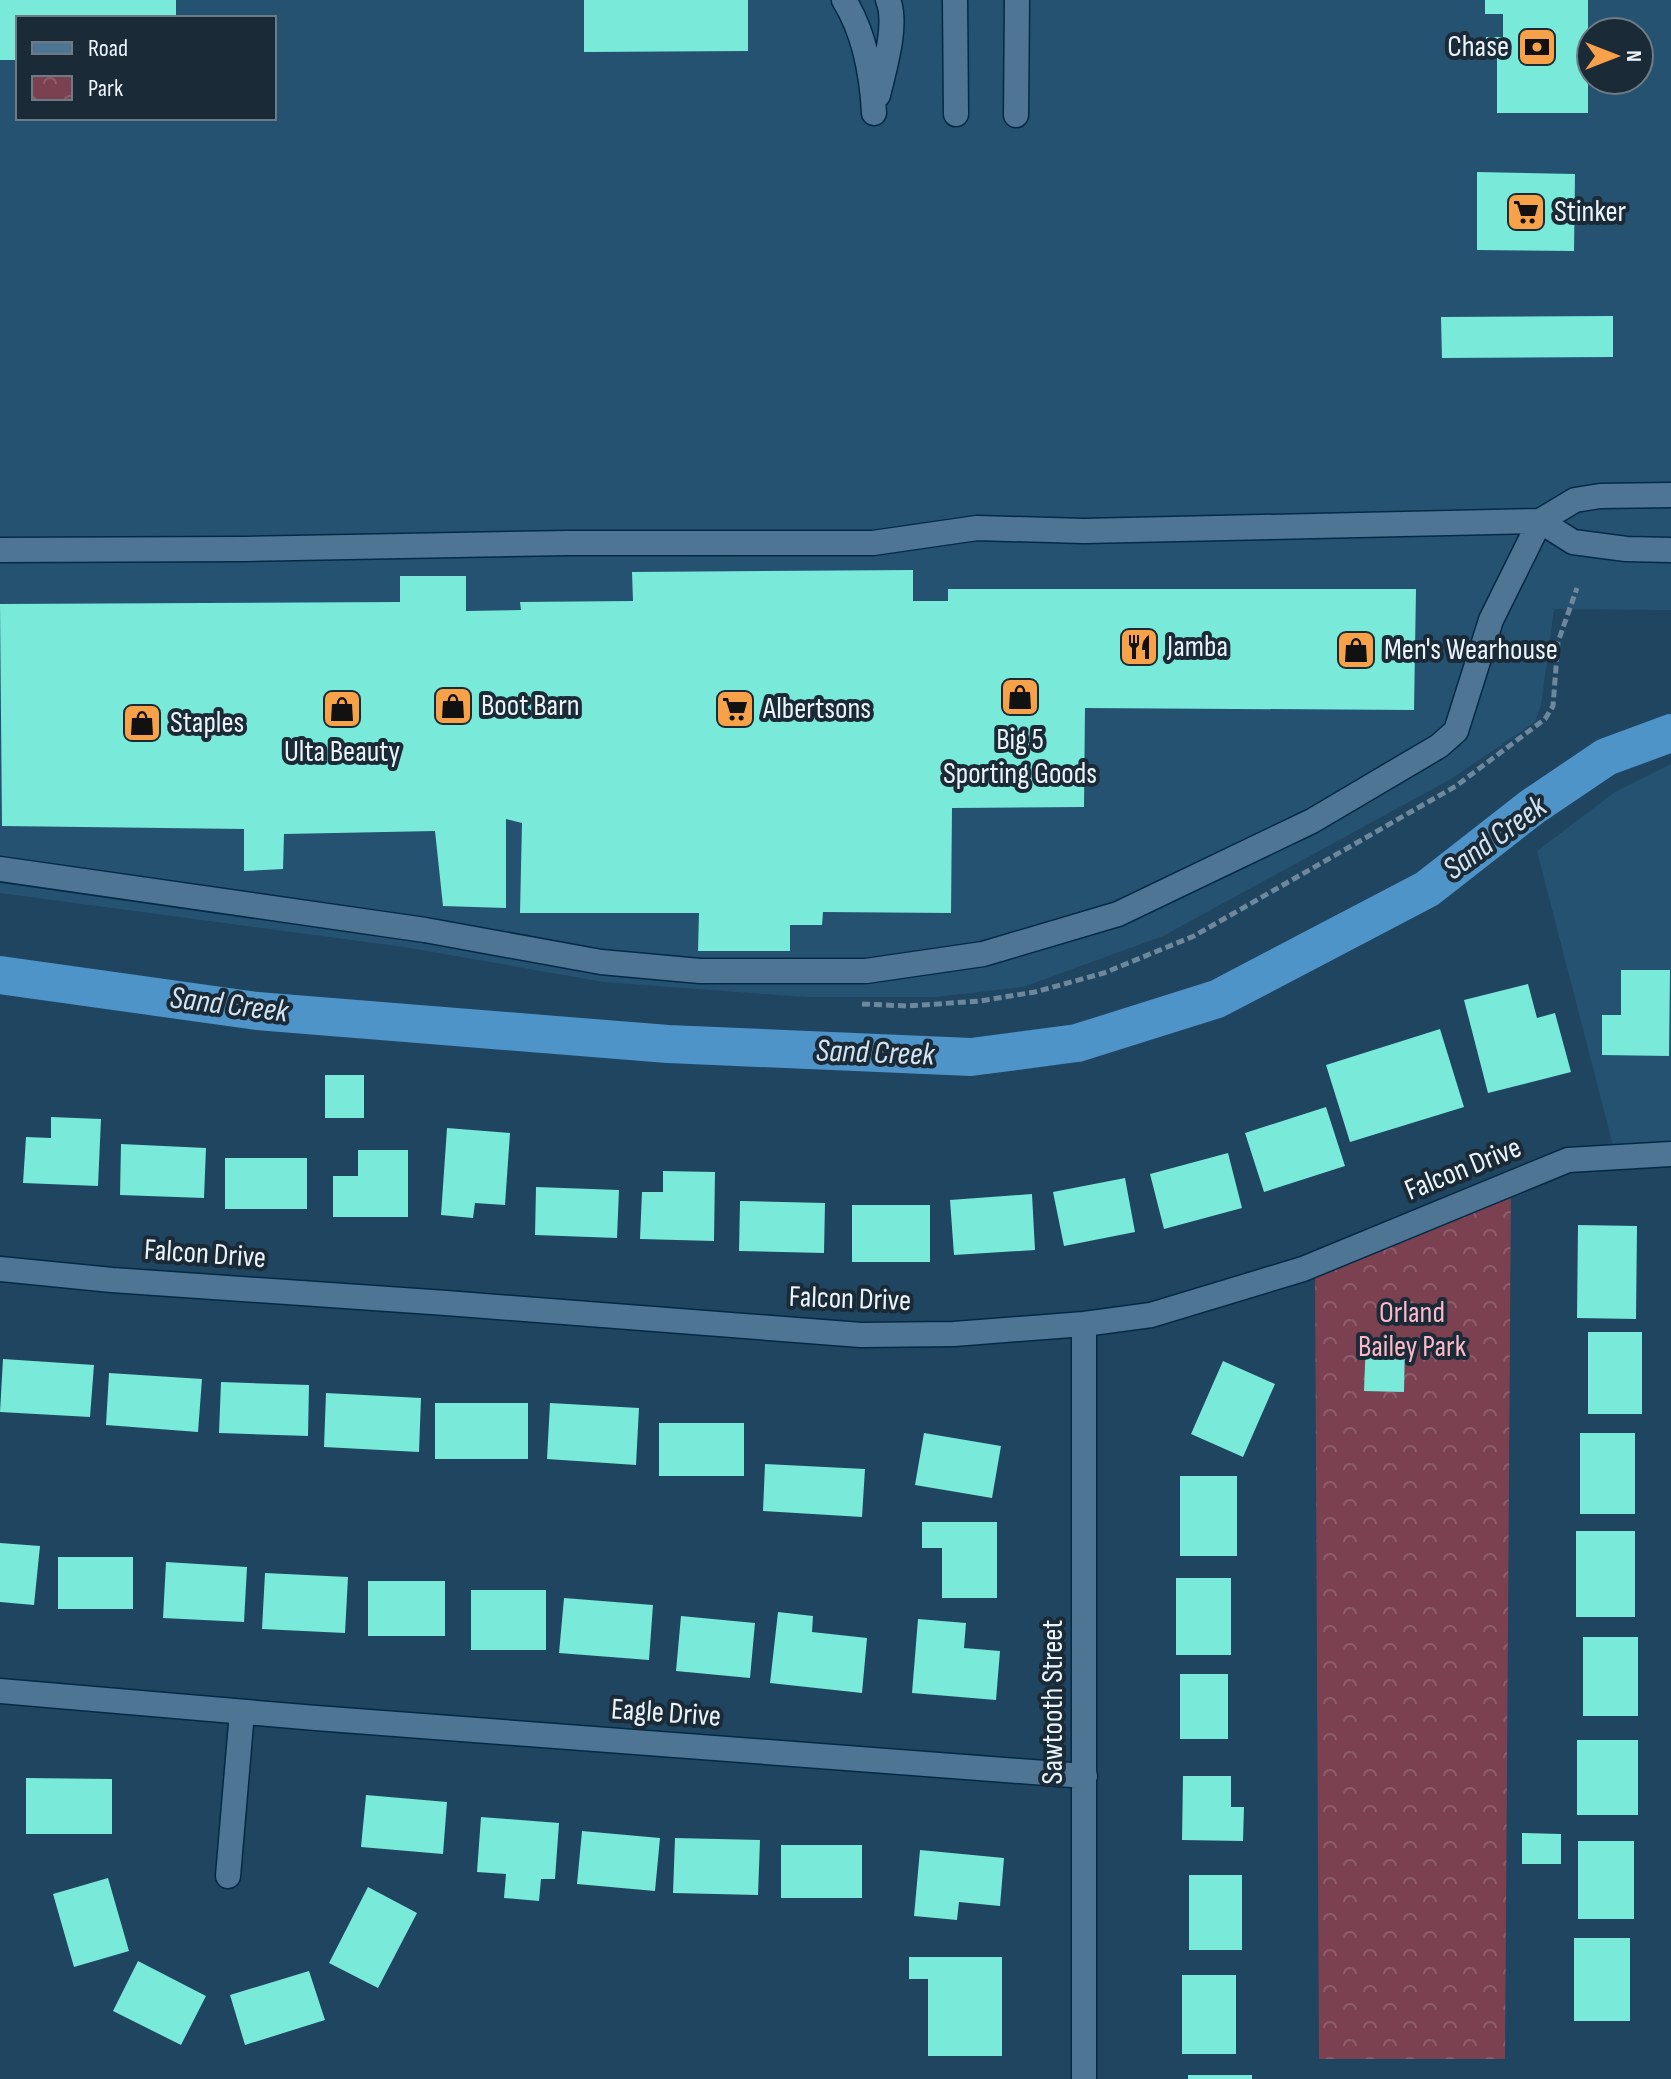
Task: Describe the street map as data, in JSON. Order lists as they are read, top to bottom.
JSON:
{
  "streets": {
    "street": ["Falcon Drive", "Sawtooth Street", "Eagle Drive"]
  },
  "crossings": [
    ["Falcon Drive", "Sawtooth Street"],
    ["Sawtooth Street", "Eagle Drive"]
  ],
  "water": ["Sand Creek"],
  "parks": ["Orland Bailey Park"],
  "places": {
    "bank": ["Chase"],
    "supermarket": ["Stinker", "Albertsons"],
    "restaurant": ["Jamba"],
    "shop": [
      "Men's Wearhouse",
      "Big 5 Sporting Goods",
      "Boot Barn",
      "Ulta Beauty",
      "Staples"
    ]
  },
  "legend": ["Road", "Park"],
  "north": "right"
}
